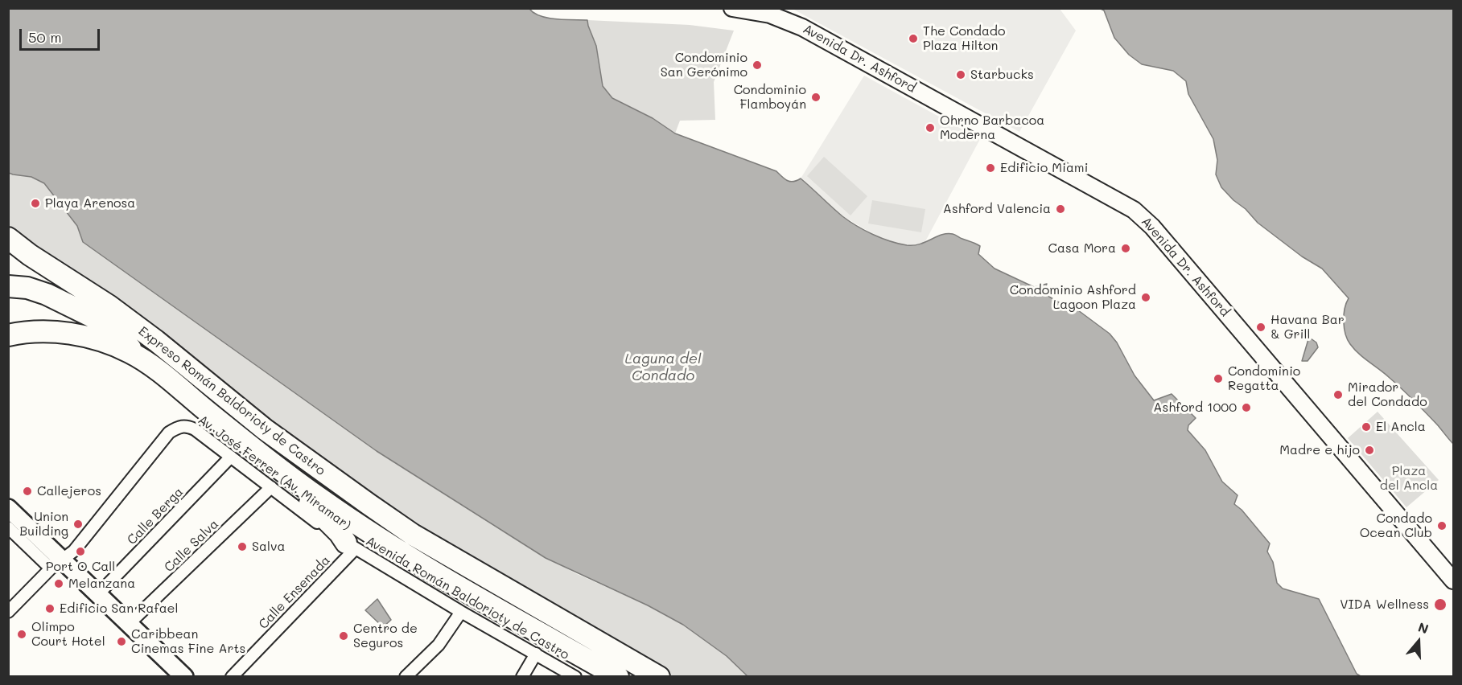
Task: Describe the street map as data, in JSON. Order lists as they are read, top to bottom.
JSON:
{
  "streets": {
    "highway": ["Expreso Román Baldorioty de Castro"],
    "street": [
      "Avenida Dr. Ashford",
      "Av. José Ferrer (Av. Miramar)",
      "Calle Berga",
      "Calle Salva",
      "Calle Ensenada",
      "Avenida Román Baldorioty de Castro"
    ]
  },
  "crossings": [
    ["Av. José Ferrer (Av. Miramar)", "Calle Berga"],
    ["Av. José Ferrer (Av. Miramar)", "Calle Salva"],
    ["Av. José Ferrer (Av. Miramar)", "Calle Ensenada"],
    ["Av. José Ferrer (Av. Miramar)", "Avenida Román Baldorioty de Castro"],
    ["Calle Ensenada", "Avenida Román Baldorioty de Castro"]
  ],
  "water": ["Laguna del Condado"],
  "parks": ["Plaza del Ancla"],
  "places": [
    "The Condado Plaza Hilton",
    "Condominio San Gerónimo",
    "Starbucks",
    "Condominio Flamboyán",
    "Ohrno Barbacoa Moderna",
    "Edificio Miami",
    "Playa Arenosa",
    "Ashford Valencia",
    "Casa Mora",
    "Condominio Ashford Lagoon Plaza",
    "Havana Bar & Grill",
    "Condominio Regatta",
    "Mirador del Condado",
    "Ashford 1000",
    "El Ancla",
    "Madre e hijo",
    "Callejeros",
    "Union Building",
    "Condado Ocean Club",
    "Salva",
    "Port O Call",
    "Melanzana",
    "VIDA Wellness",
    "Edificio San Rafael",
    "Olimpo Court Hotel",
    "Centro de Seguros",
    "Caribbean Cinemas Fine Arts"
  ],
  "scale_bar": "50 m",
  "north": "top"
}
